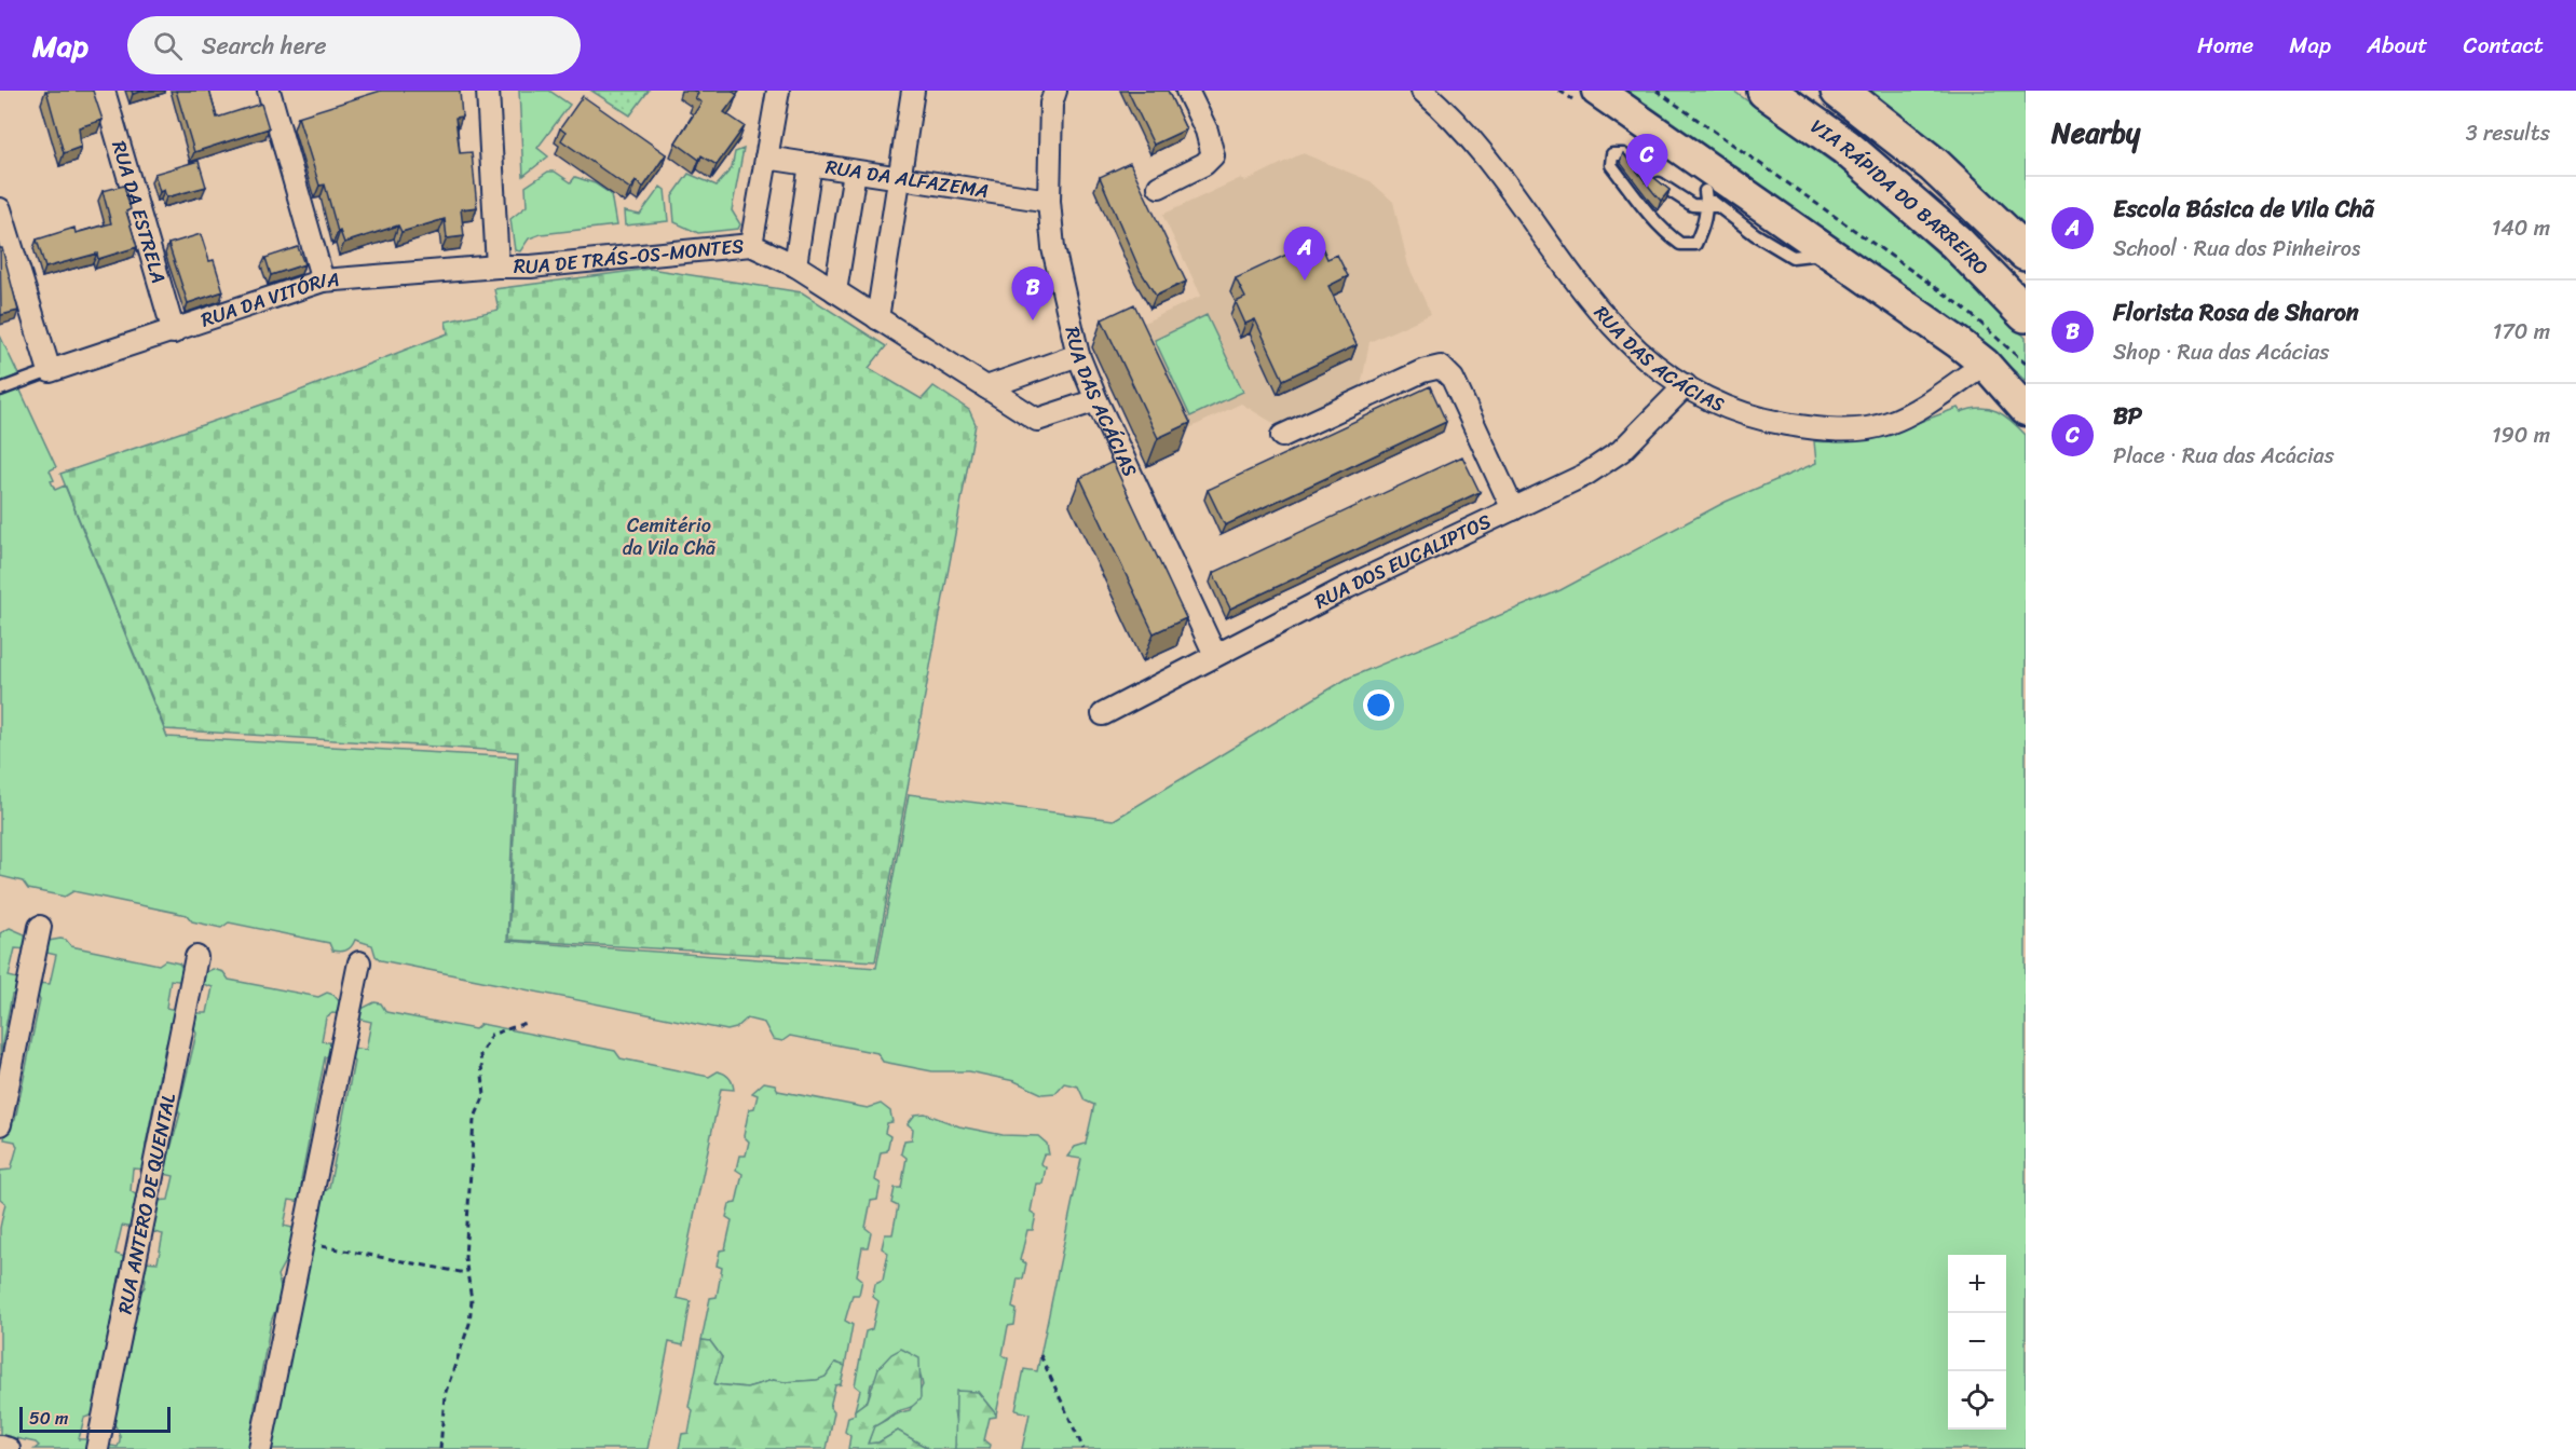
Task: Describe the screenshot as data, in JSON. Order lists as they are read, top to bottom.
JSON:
{
  "streets": {
    "highway": ["VIA RÁPIDA DO BARREIRO"],
    "street": [
      "RUA DA ALFAZEMA",
      "RUA DA ESTRELA",
      "RUA DE TRÁS-OS-MONTES",
      "RUA DA VITÓRIA",
      "RUA DAS ACÁCIAS",
      "RUA DOS EUCALIPTOS",
      "RUA ANTERO DE QUENTAL"
    ]
  },
  "crossings": [
    ["RUA DA ALFAZEMA", "RUA DAS ACÁCIAS"],
    ["RUA DA ESTRELA", "RUA DA VITÓRIA"],
    ["RUA DE TRÁS-OS-MONTES", "RUA DA VITÓRIA"],
    ["RUA DE TRÁS-OS-MONTES", "RUA DAS ACÁCIAS"],
    ["RUA DAS ACÁCIAS", "RUA DOS EUCALIPTOS"]
  ],
  "parks": ["Cemitério da Vila Chã"],
  "scale_bar": "50 m",
  "page": {
    "header": "Map",
    "search": "Search here",
    "nav": [
      "Home",
      "Map",
      "About",
      "Contact"
    ],
    "heading": ["Nearby", "3 results"],
    "pins": ["C", "A", "B"],
    "list": [
      {
        "mark": "A",
        "name": "Escola Básica de Vila Chã",
        "note": "School · Rua dos Pinheiros",
        "value": "140 m"
      },
      {
        "mark": "B",
        "name": "Florista Rosa de Sharon",
        "note": "Shop · Rua das Acácias",
        "value": "170 m"
      },
      {
        "mark": "C",
        "name": "BP",
        "note": "Place · Rua das Acácias",
        "value": "190 m"
      }
    ],
    "map_buttons": ["+", "−"],
    "scale": "50 m"
  }
}
